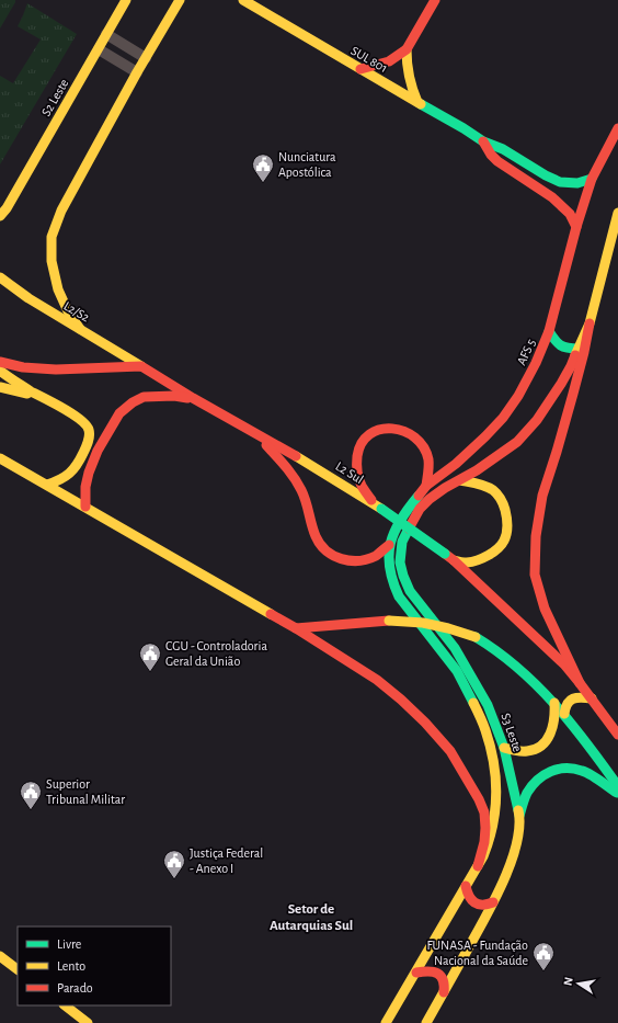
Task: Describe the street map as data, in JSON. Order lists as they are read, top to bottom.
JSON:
{
  "streets": {
    "main road": [
      "SUL 801",
      "S2 Leste",
      "L2/S2",
      "AFS 5",
      "L2 Sul",
      "S3 Leste"
    ]
  },
  "crossings": [
    ["SUL 801", "AFS 5"],
    ["L2/S2", "L2 Sul"],
    ["AFS 5", "S3 Leste"]
  ],
  "districts": ["Setor de Autarquias Sul"],
  "places": {
    "public building": [
      "Nunciatura Apostólica",
      "CGU - Controladoria Geral da União",
      "Superior Tribunal Militar",
      "Justiça Federal - Anexo I",
      "FUNASA - Fundação Nacional da Saúde"
    ]
  },
  "legend": ["Livre", "Lento", "Parado"],
  "north": "left"
}
